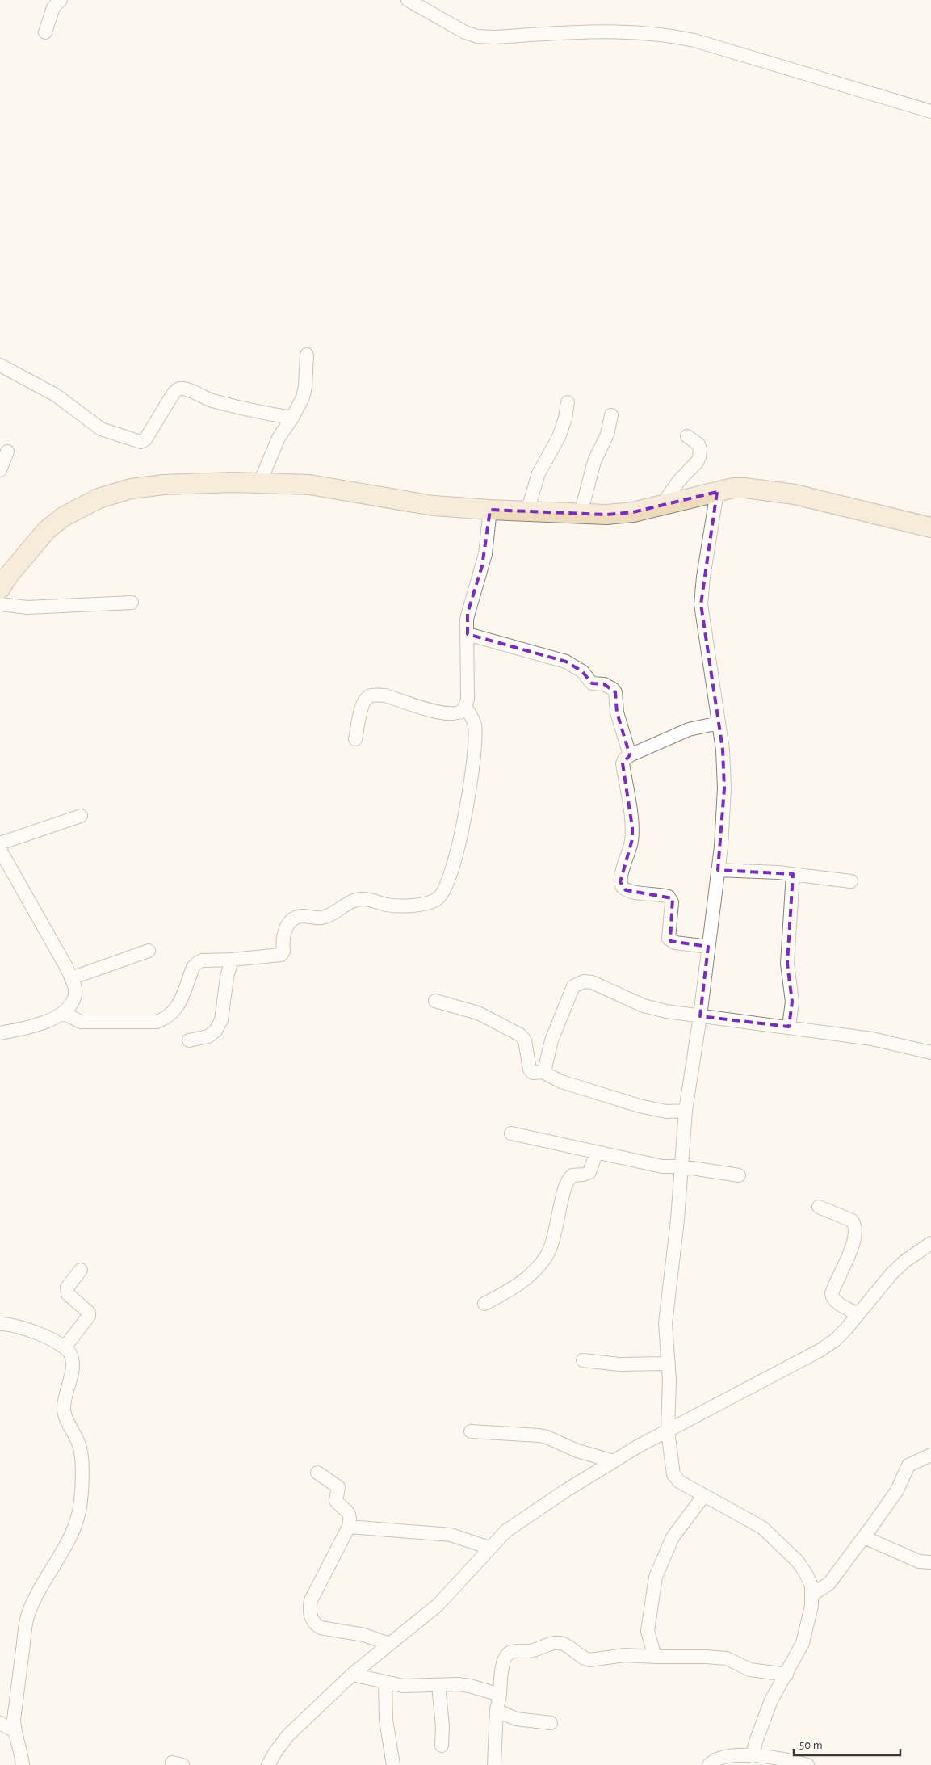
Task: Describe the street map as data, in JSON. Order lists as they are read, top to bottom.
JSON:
{
  "scale_bar": "50 m"
}
